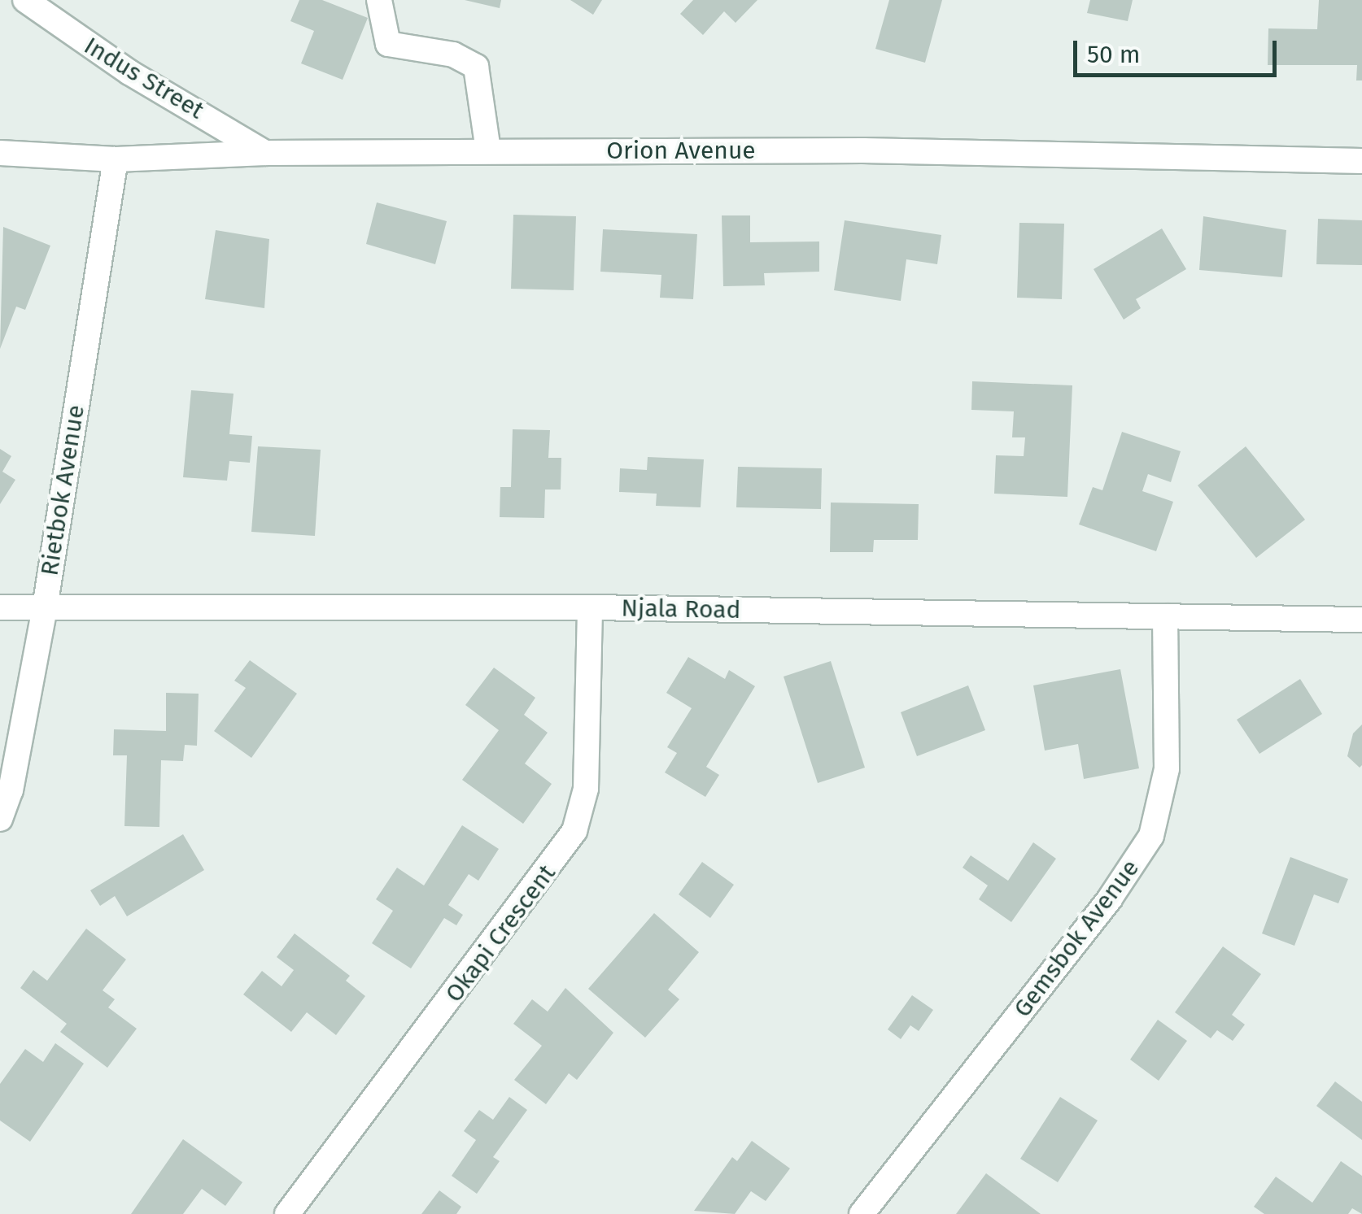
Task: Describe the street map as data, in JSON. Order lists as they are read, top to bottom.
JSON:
{
  "streets": {
    "street": [
      "Indus Street",
      "Orion Avenue",
      "Rietbok Avenue",
      "Njala Road",
      "Okapi Crescent",
      "Gemsbok Avenue"
    ]
  },
  "crossings": [
    ["Indus Street", "Orion Avenue"],
    ["Orion Avenue", "Rietbok Avenue"],
    ["Rietbok Avenue", "Njala Road"],
    ["Njala Road", "Okapi Crescent"],
    ["Njala Road", "Gemsbok Avenue"]
  ],
  "scale_bar": "50 m"
}
